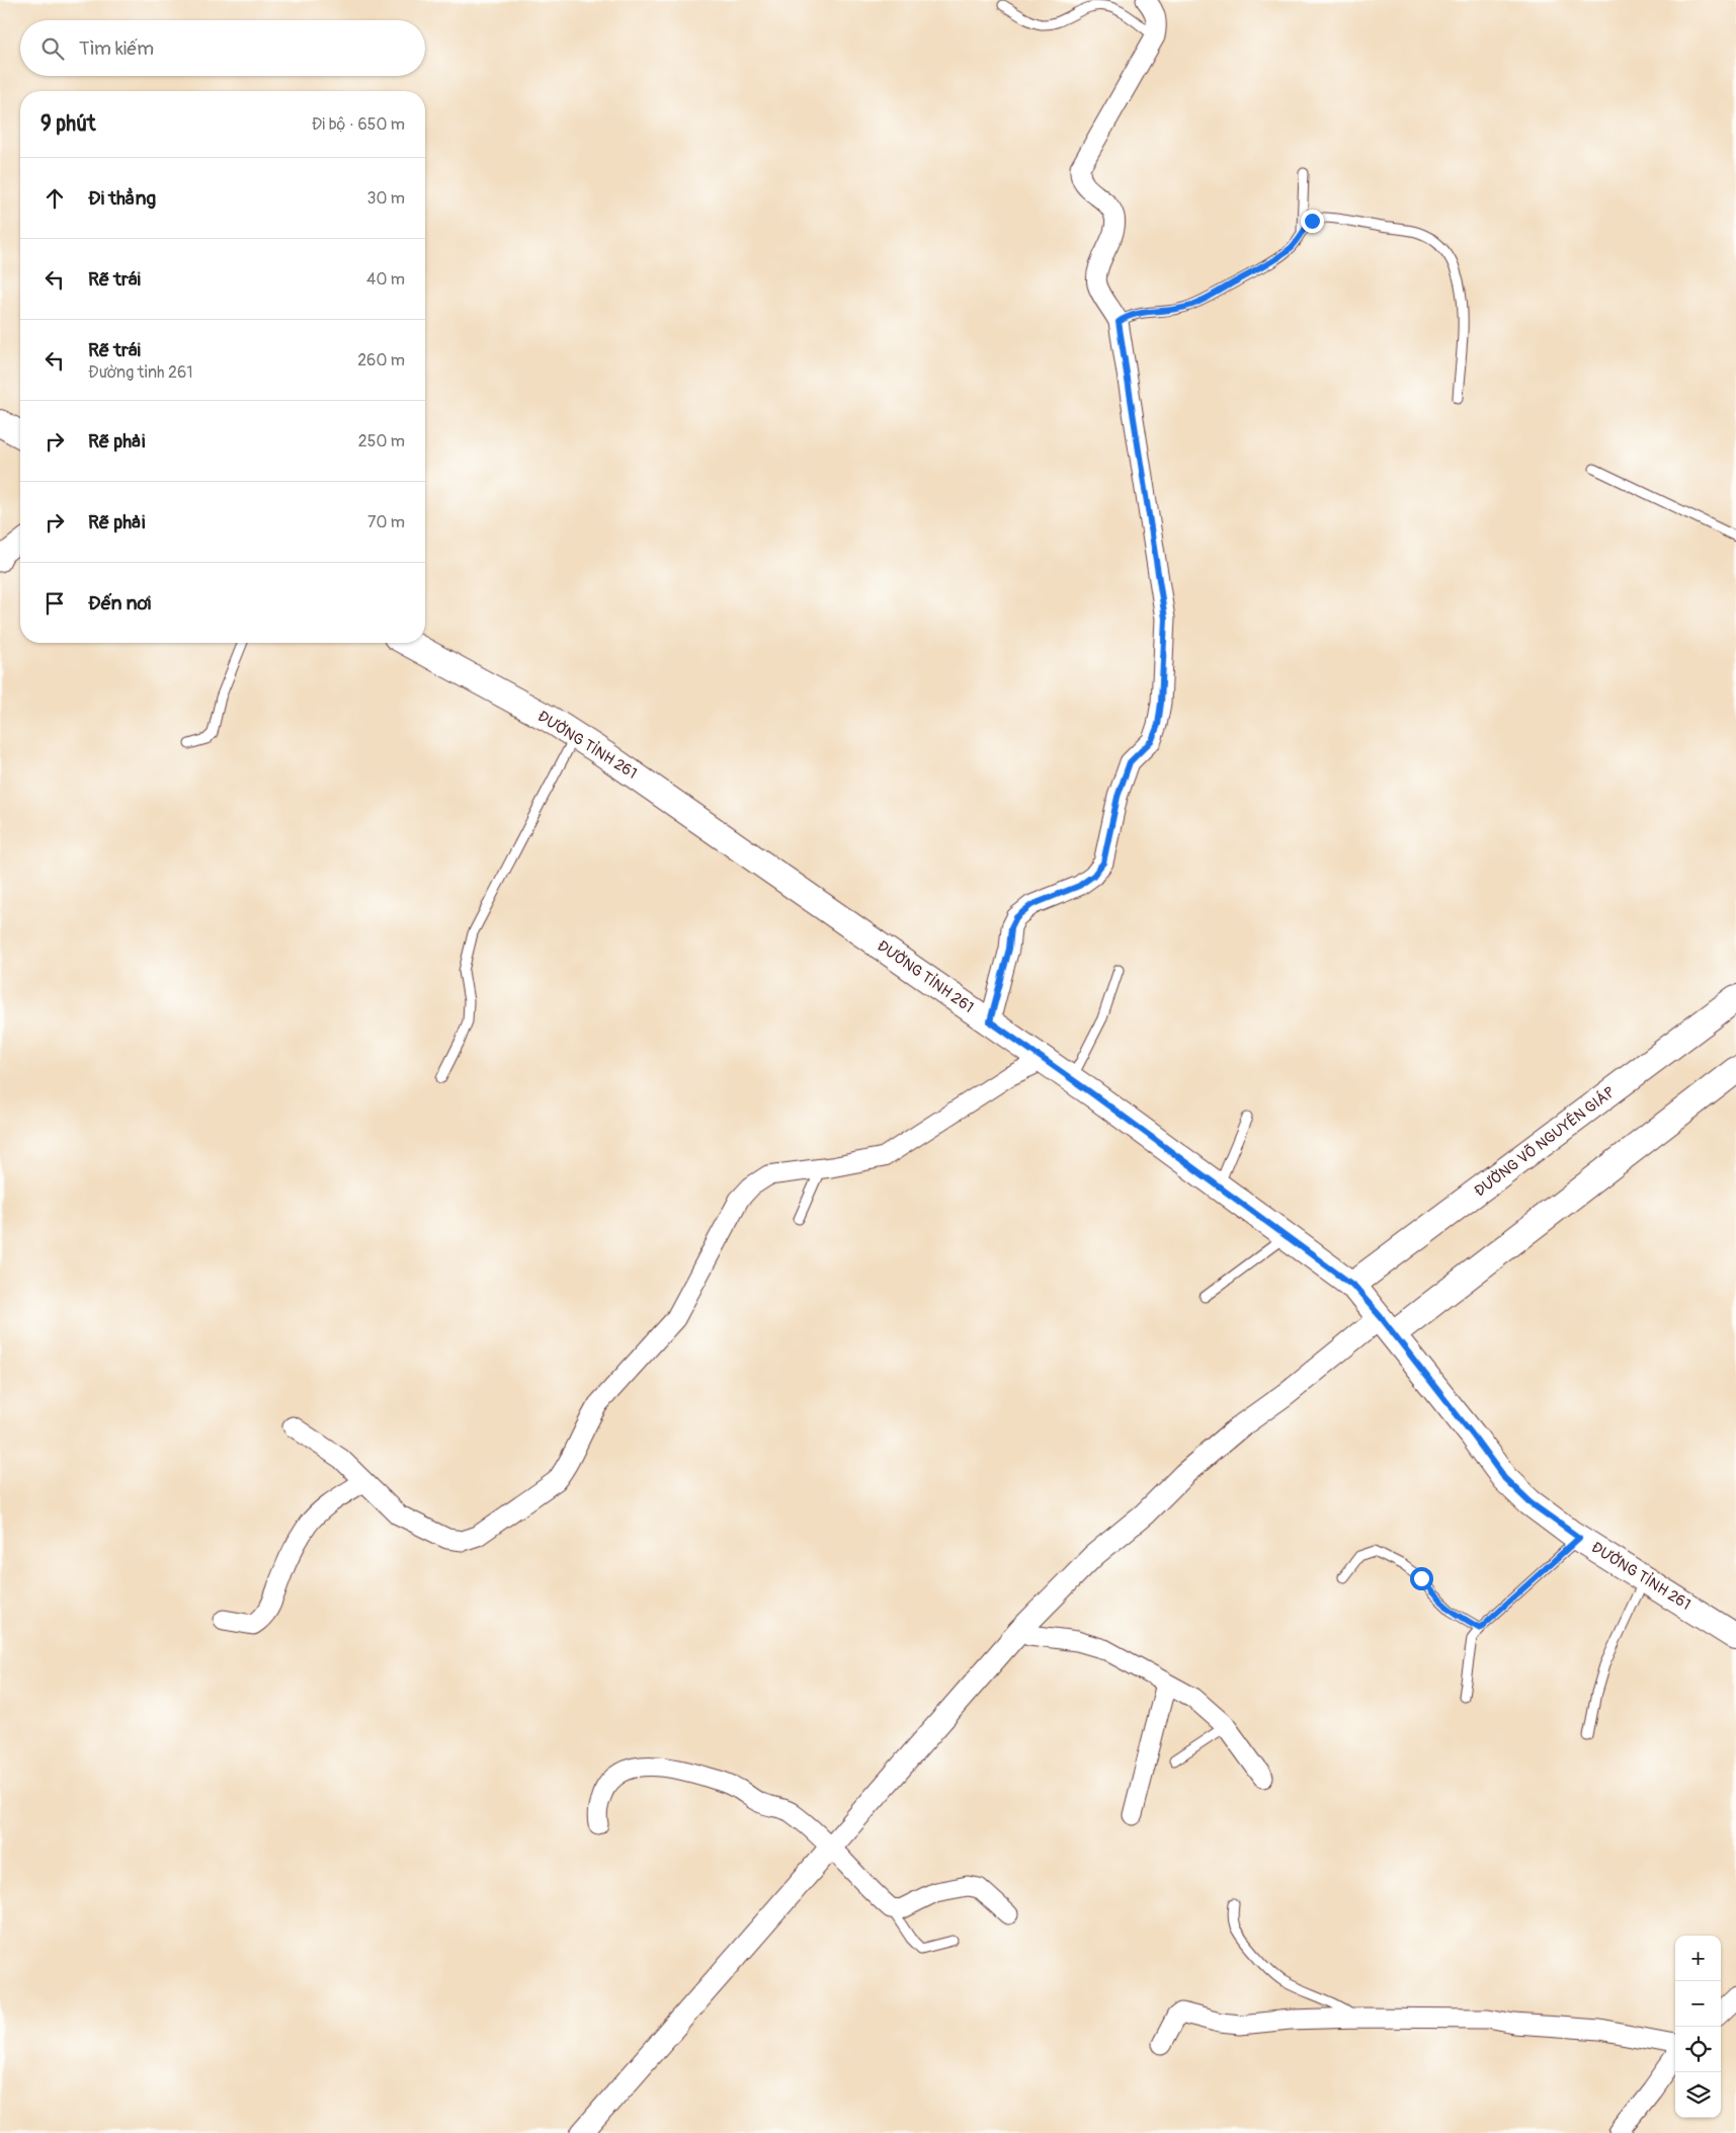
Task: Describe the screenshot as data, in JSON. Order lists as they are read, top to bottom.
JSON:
{
  "streets": {
    "main road": ["ĐƯỜNG TỈNH 261", "ĐƯỜNG VÕ NGUYÊN GIÁP"]
  },
  "crossings": [
    ["ĐƯỜNG TỈNH 261", "ĐƯỜNG VÕ NGUYÊN GIÁP"]
  ],
  "page": {
    "search": "Tìm kiếm",
    "heading": ["9 phút", "Đi bộ · 650 m"],
    "list": [
      ["Đi thẳng", "30 m"],
      ["Rẽ trái", "40 m"],
      ["Rẽ trái", "Đường tỉnh 261", "260 m"],
      ["Rẽ phải", "250 m"],
      ["Rẽ phải", "70 m"],
      "Đến nơi"
    ],
    "map_buttons": ["+", "−"]
  }
}
